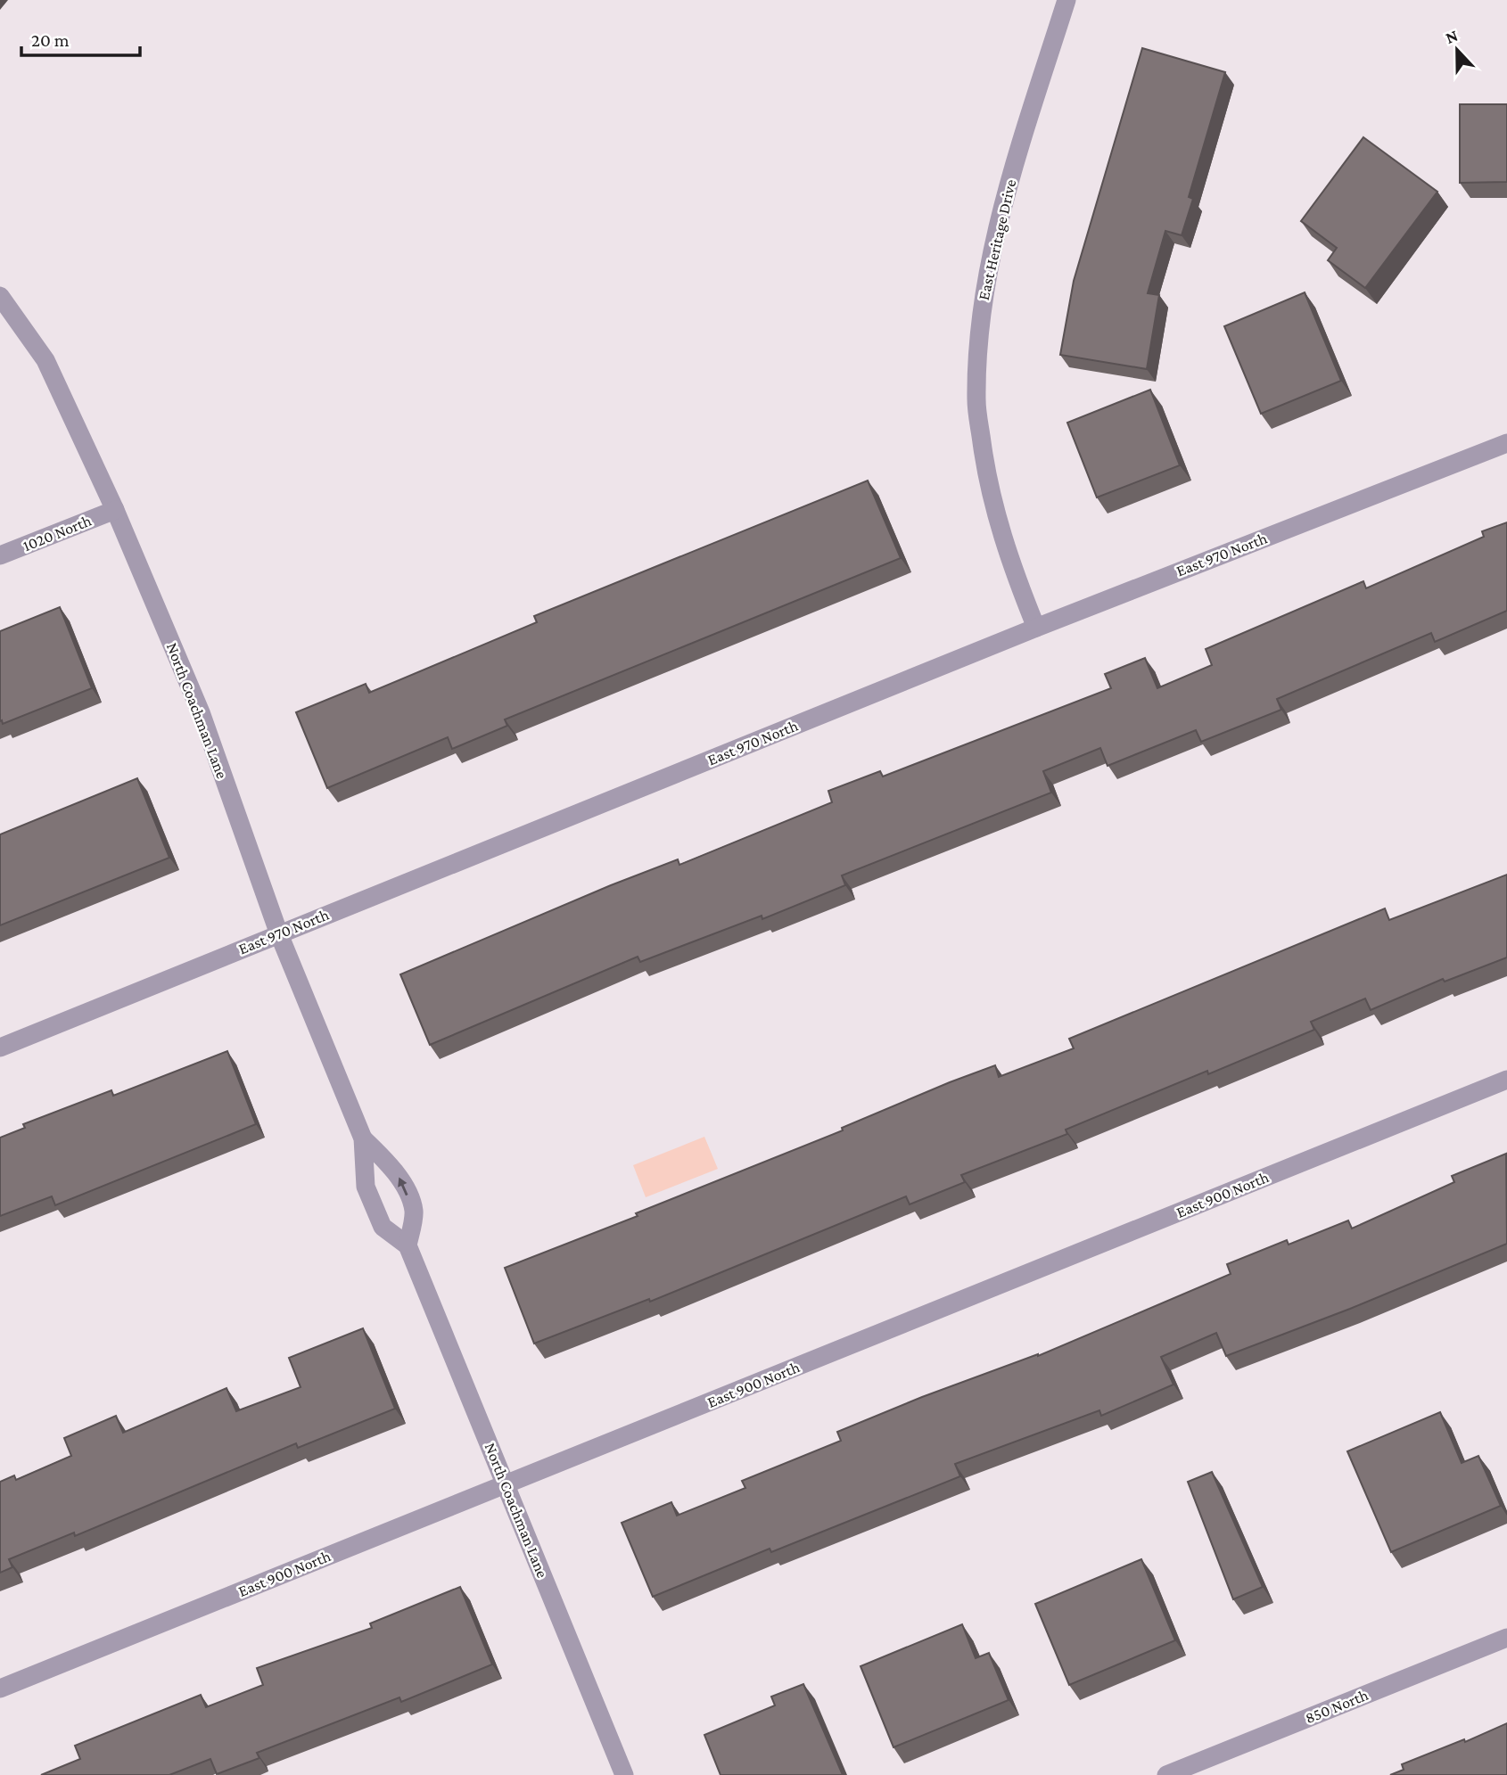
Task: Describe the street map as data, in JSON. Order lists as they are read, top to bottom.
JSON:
{
  "streets": {
    "street": [
      "East Heritage Drive",
      "1020 North",
      "East 970 North",
      "North Coachman Lane",
      "East 900 North",
      "850 North"
    ]
  },
  "crossings": [
    ["East Heritage Drive", "East 970 North"],
    ["1020 North", "North Coachman Lane"],
    ["East 970 North", "North Coachman Lane"],
    ["North Coachman Lane", "East 900 North"]
  ],
  "scale_bar": "20 m",
  "north": "top"
}
